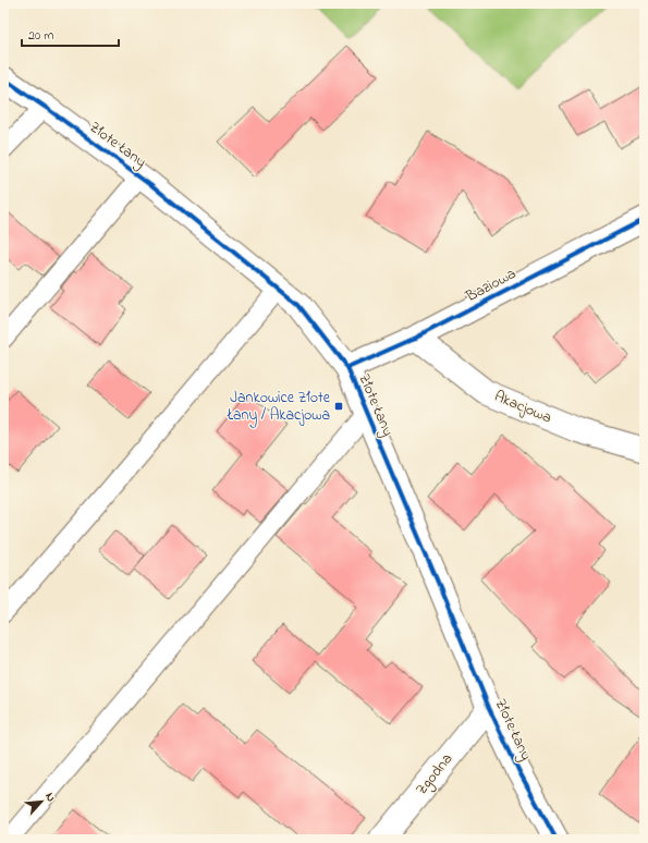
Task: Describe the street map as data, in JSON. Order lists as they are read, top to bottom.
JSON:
{
  "streets": {
    "street": [
      "Złote Łany",
      "Baziowa",
      "Akacjowa",
      "Zgodna"
    ]
  },
  "crossings": [
    ["Złote Łany", "Baziowa"],
    ["Złote Łany", "Zgodna"],
    ["Baziowa", "Akacjowa"]
  ],
  "places": {
    "transit": ["Jankowice Złote Łany / Akacjowa"]
  },
  "scale_bar": "20 m",
  "north": "top right"
}
